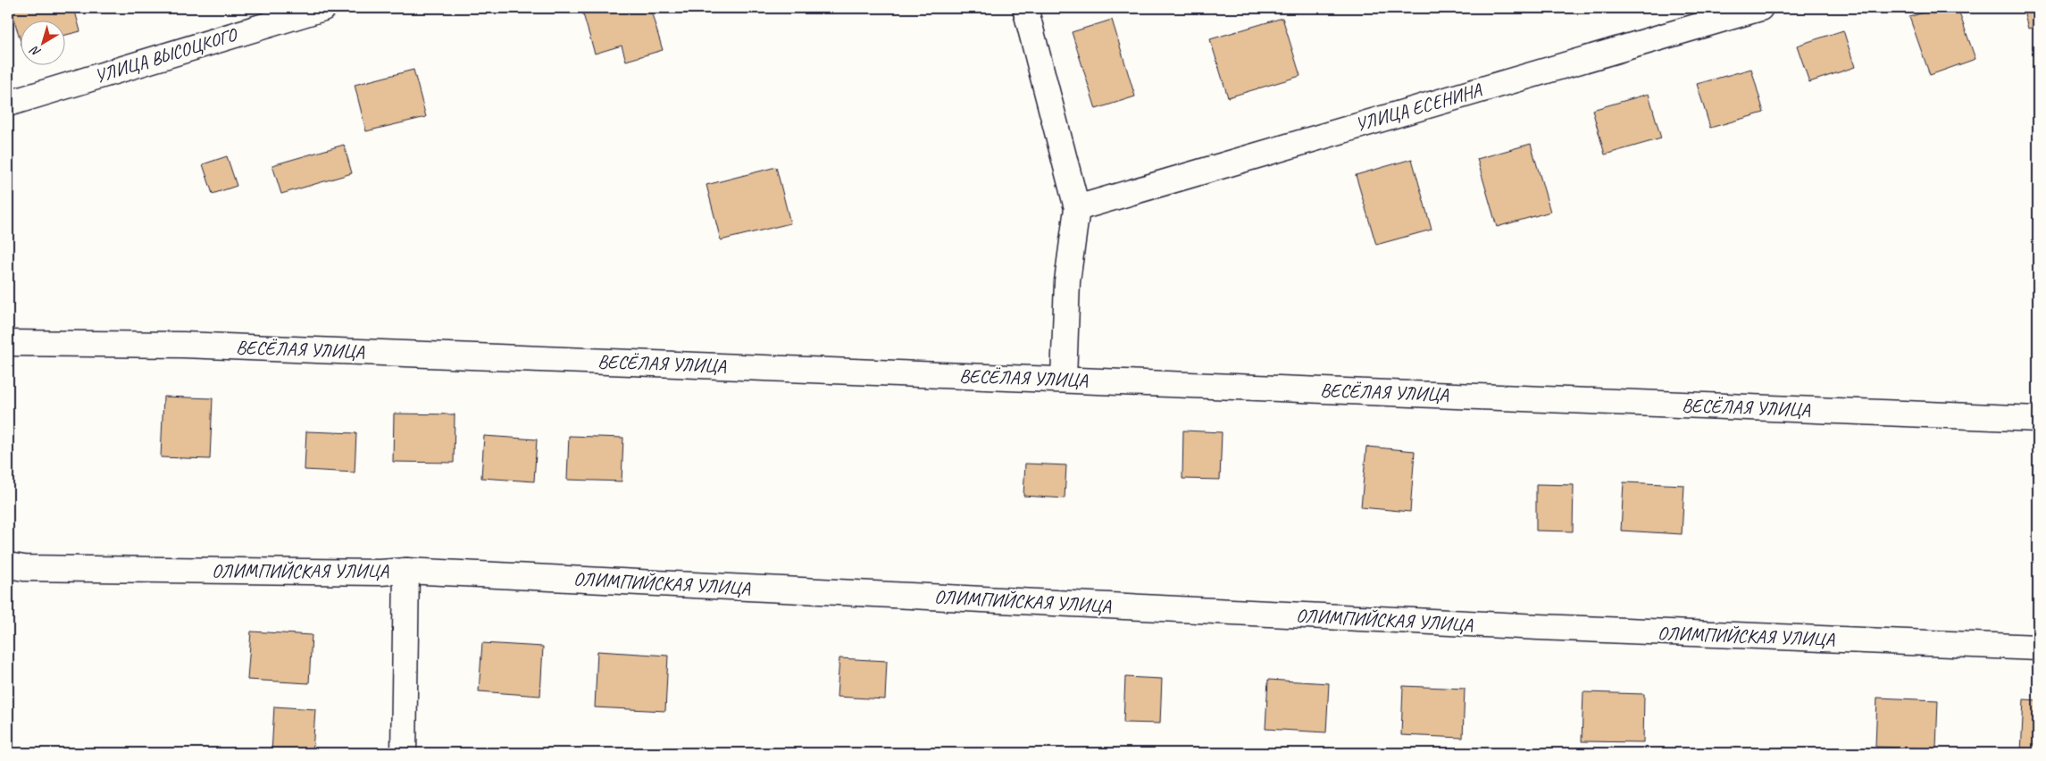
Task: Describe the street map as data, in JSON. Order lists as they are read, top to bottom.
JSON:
{
  "streets": {
    "street": [
      "УЛИЦА ВЫСОЦКОГО",
      "УЛИЦА ЕСЕНИНА",
      "ВЕСЁЛАЯ УЛИЦА",
      "ОЛИМПИЙСКАЯ УЛИЦА"
    ]
  },
  "north": "bottom left"
}
